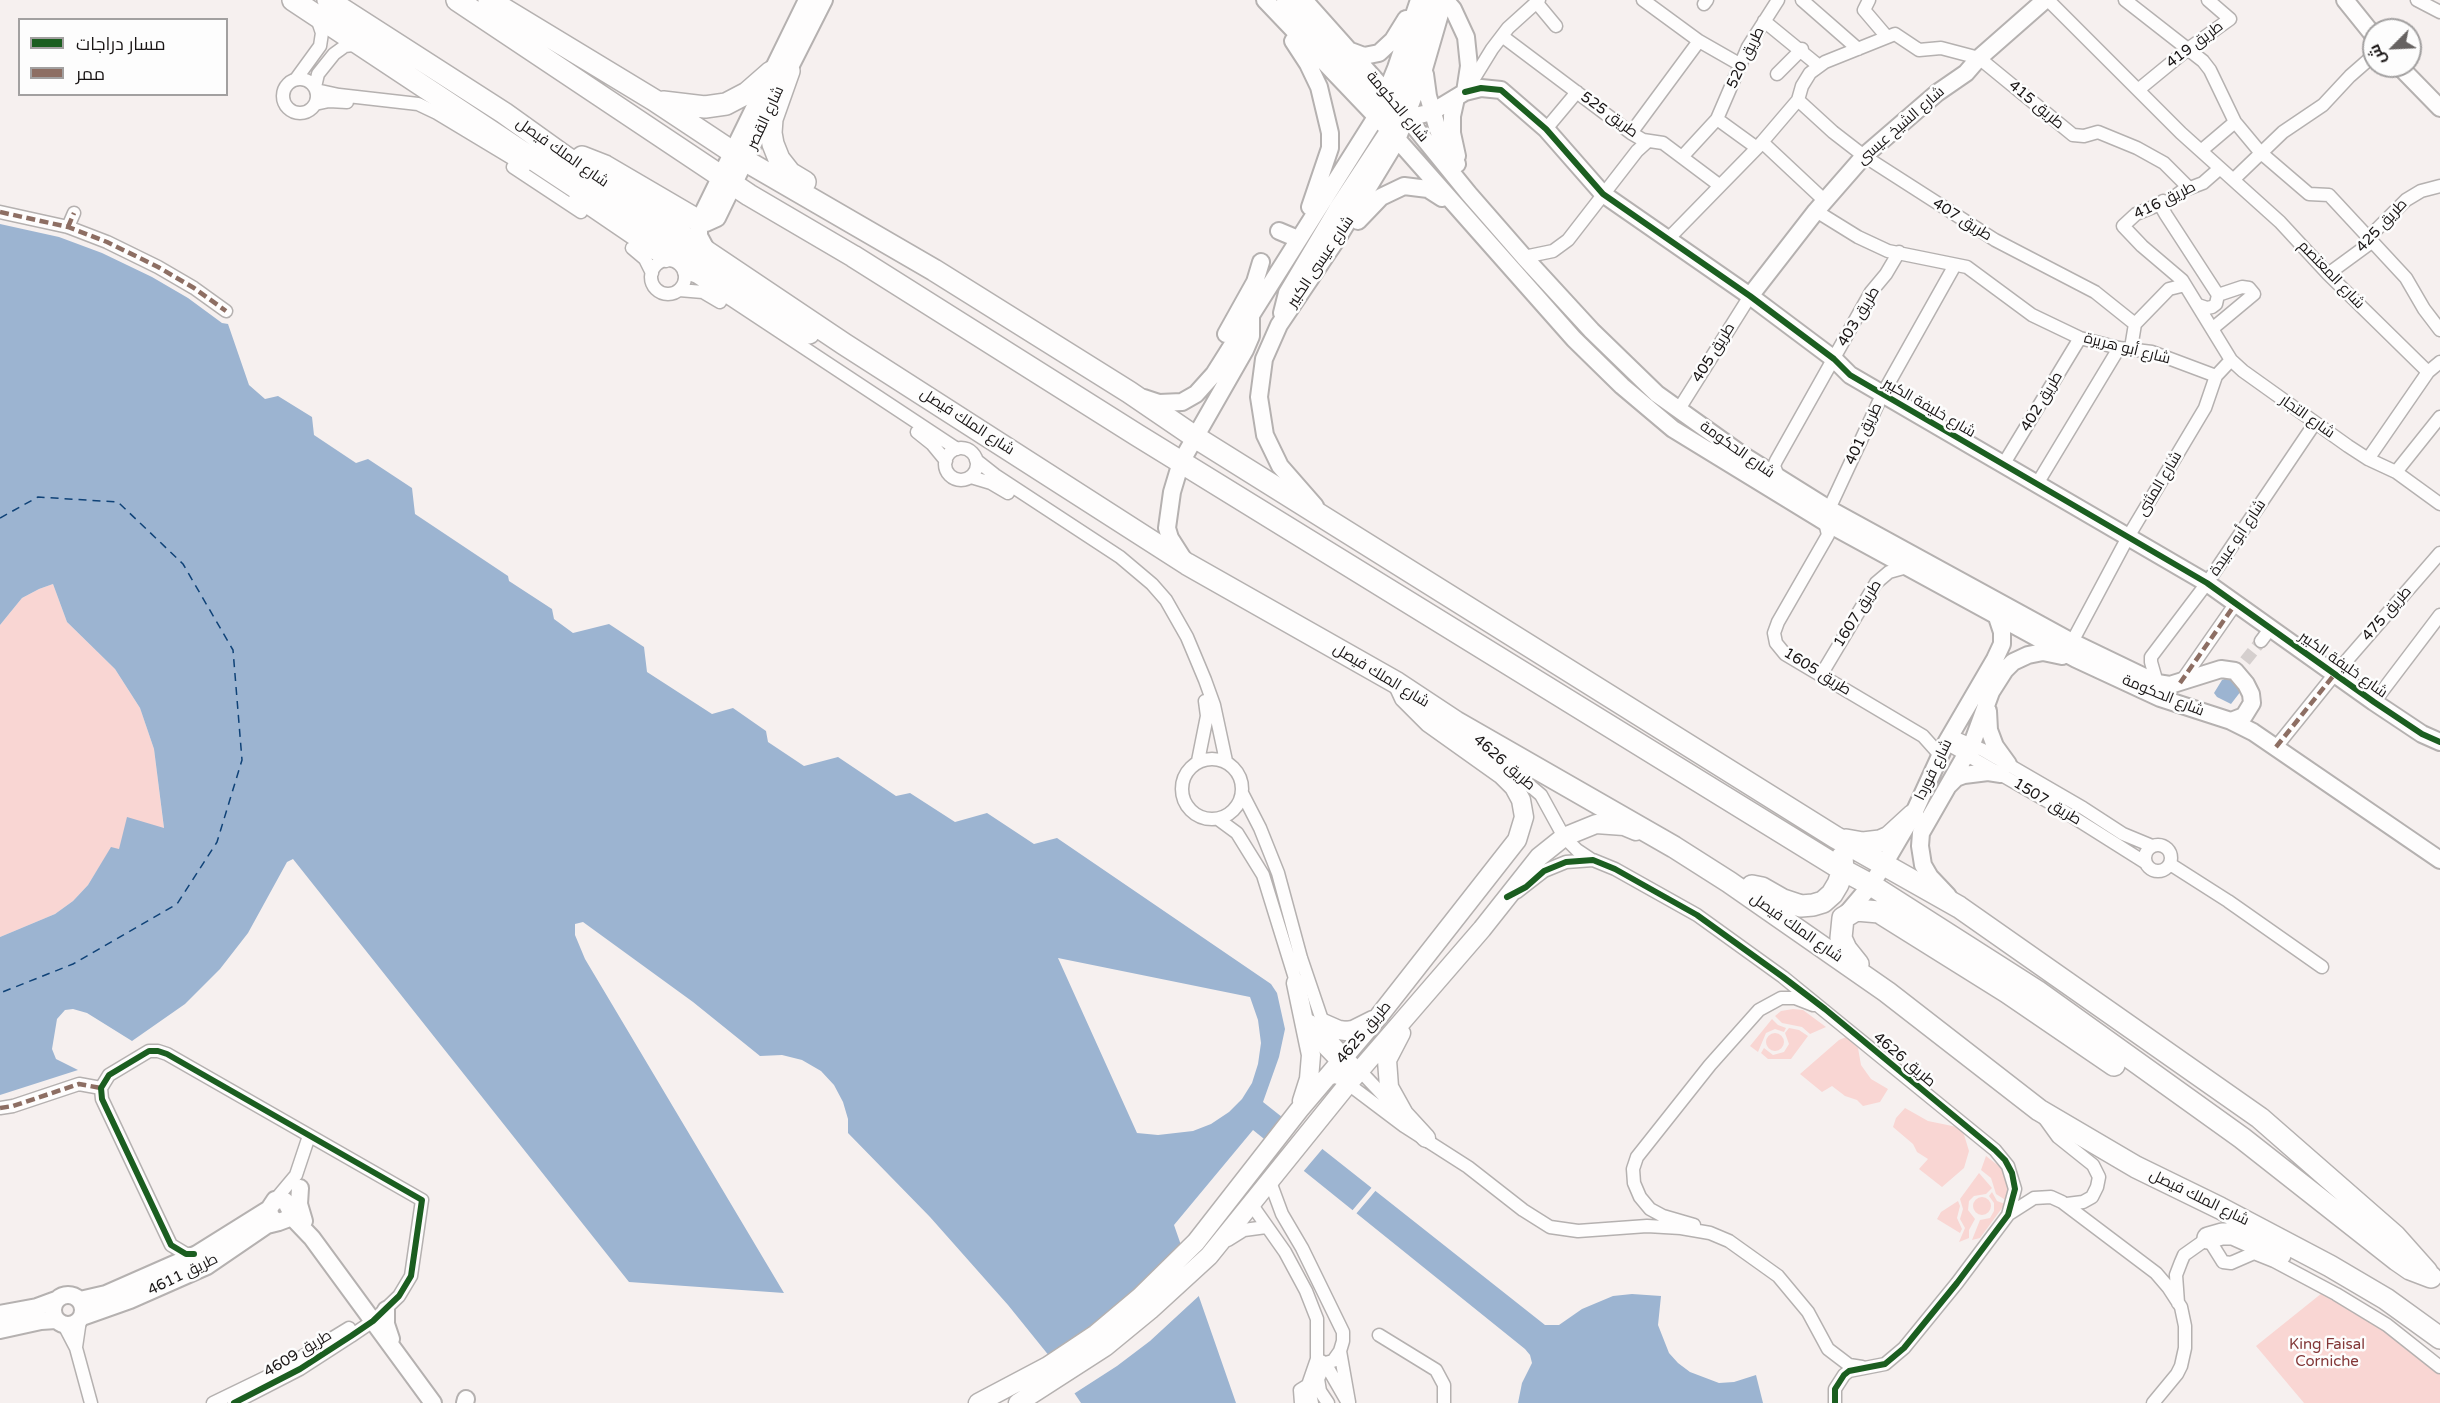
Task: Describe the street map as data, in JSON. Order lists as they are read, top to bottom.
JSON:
{
  "streets": {
    "highway": ["شارع الملك فيصل"],
    "main road": [
      "شارع الحكومة",
      "شارع القصر",
      "شارع الشيخ عيسى",
      "شارع عيسى الكبير",
      "شارع خليفة الكبير",
      "شارع فوردا",
      "طريق 4625",
      "طريق 4611"
    ],
    "street": [
      "طريق 419",
      "طريق 520",
      "طريق 415",
      "طريق 525",
      "طريق 416",
      "طريق 407",
      "طريق 425",
      "شارع المعتصم",
      "طريق 403",
      "شارع أبو هريرة",
      "طريق 405",
      "طريق 402",
      "شارع التجار",
      "طريق 401",
      "شارع المثنى",
      "شارع أبو عبيدة",
      "طريق 1607",
      "طريق 475",
      "طريق 1605",
      "طريق 4626",
      "طريق 1507",
      "طريق 4609"
    ]
  },
  "crossings": [
    ["طريق 419", "شارع المعتصم"],
    ["طريق 520", "طريق 525"],
    ["طريق 415", "شارع الشيخ عيسى"],
    ["طريق 415", "طريق 416"],
    ["شارع الحكومة", "شارع عيسى الكبير"],
    ["شارع الحكومة", "طريق 403"],
    ["شارع الحكومة", "طريق 405"],
    ["شارع الحكومة", "طريق 401"],
    ["شارع الحكومة", "شارع المثنى"],
    ["شارع الحكومة", "شارع أبو عبيدة"],
    ["شارع الحكومة", "طريق 1607"],
    ["شارع الحكومة", "طريق 475"],
    ["شارع الحكومة", "طريق 1605"],
    ["شارع الحكومة", "شارع فوردا"],
    ["شارع الشيخ عيسى", "طريق 407"],
    ["شارع الشيخ عيسى", "شارع المعتصم"],
    ["شارع الشيخ عيسى", "شارع أبو هريرة"],
    ["شارع الشيخ عيسى", "طريق 405"],
    ["شارع الشيخ عيسى", "شارع خليفة الكبير"],
    ["شارع الملك فيصل", "شارع عيسى الكبير"],
    ["شارع الملك فيصل", "طريق 4626"],
    ["شارع الملك فيصل", "طريق 4625"],
    ["طريق 416", "شارع المعتصم"],
    ["طريق 416", "شارع التجار"],
    ["طريق 425", "شارع المعتصم"],
    ["طريق 403", "شارع أبو هريرة"],
    ["طريق 403", "شارع خليفة الكبير"],
    ["شارع أبو هريرة", "طريق 402"],
    ["شارع أبو هريرة", "طريق 401"],
    ["شارع أبو هريرة", "شارع المثنى"],
    ["طريق 405", "شارع خليفة الكبير"],
    ["طريق 402", "شارع خليفة الكبير"],
    ["شارع خليفة الكبير", "طريق 401"],
    ["شارع خليفة الكبير", "شارع المثنى"],
    ["شارع خليفة الكبير", "شارع أبو عبيدة"],
    ["شارع خليفة الكبير", "طريق 475"],
    ["شارع التجار", "شارع المثنى"],
    ["شارع التجار", "شارع أبو عبيدة"],
    ["طريق 401", "طريق 1605"],
    ["طريق 1607", "طريق 1605"],
    ["طريق 1605", "شارع فوردا"],
    ["طريق 1605", "طريق 1507"],
    ["طريق 4626", "طريق 4625"],
    ["شارع فوردا", "طريق 1507"]
  ],
  "parks": ["King Faisal Corniche"],
  "legend": ["مسار دراجات", "ممر"],
  "north": "bottom left"
}
